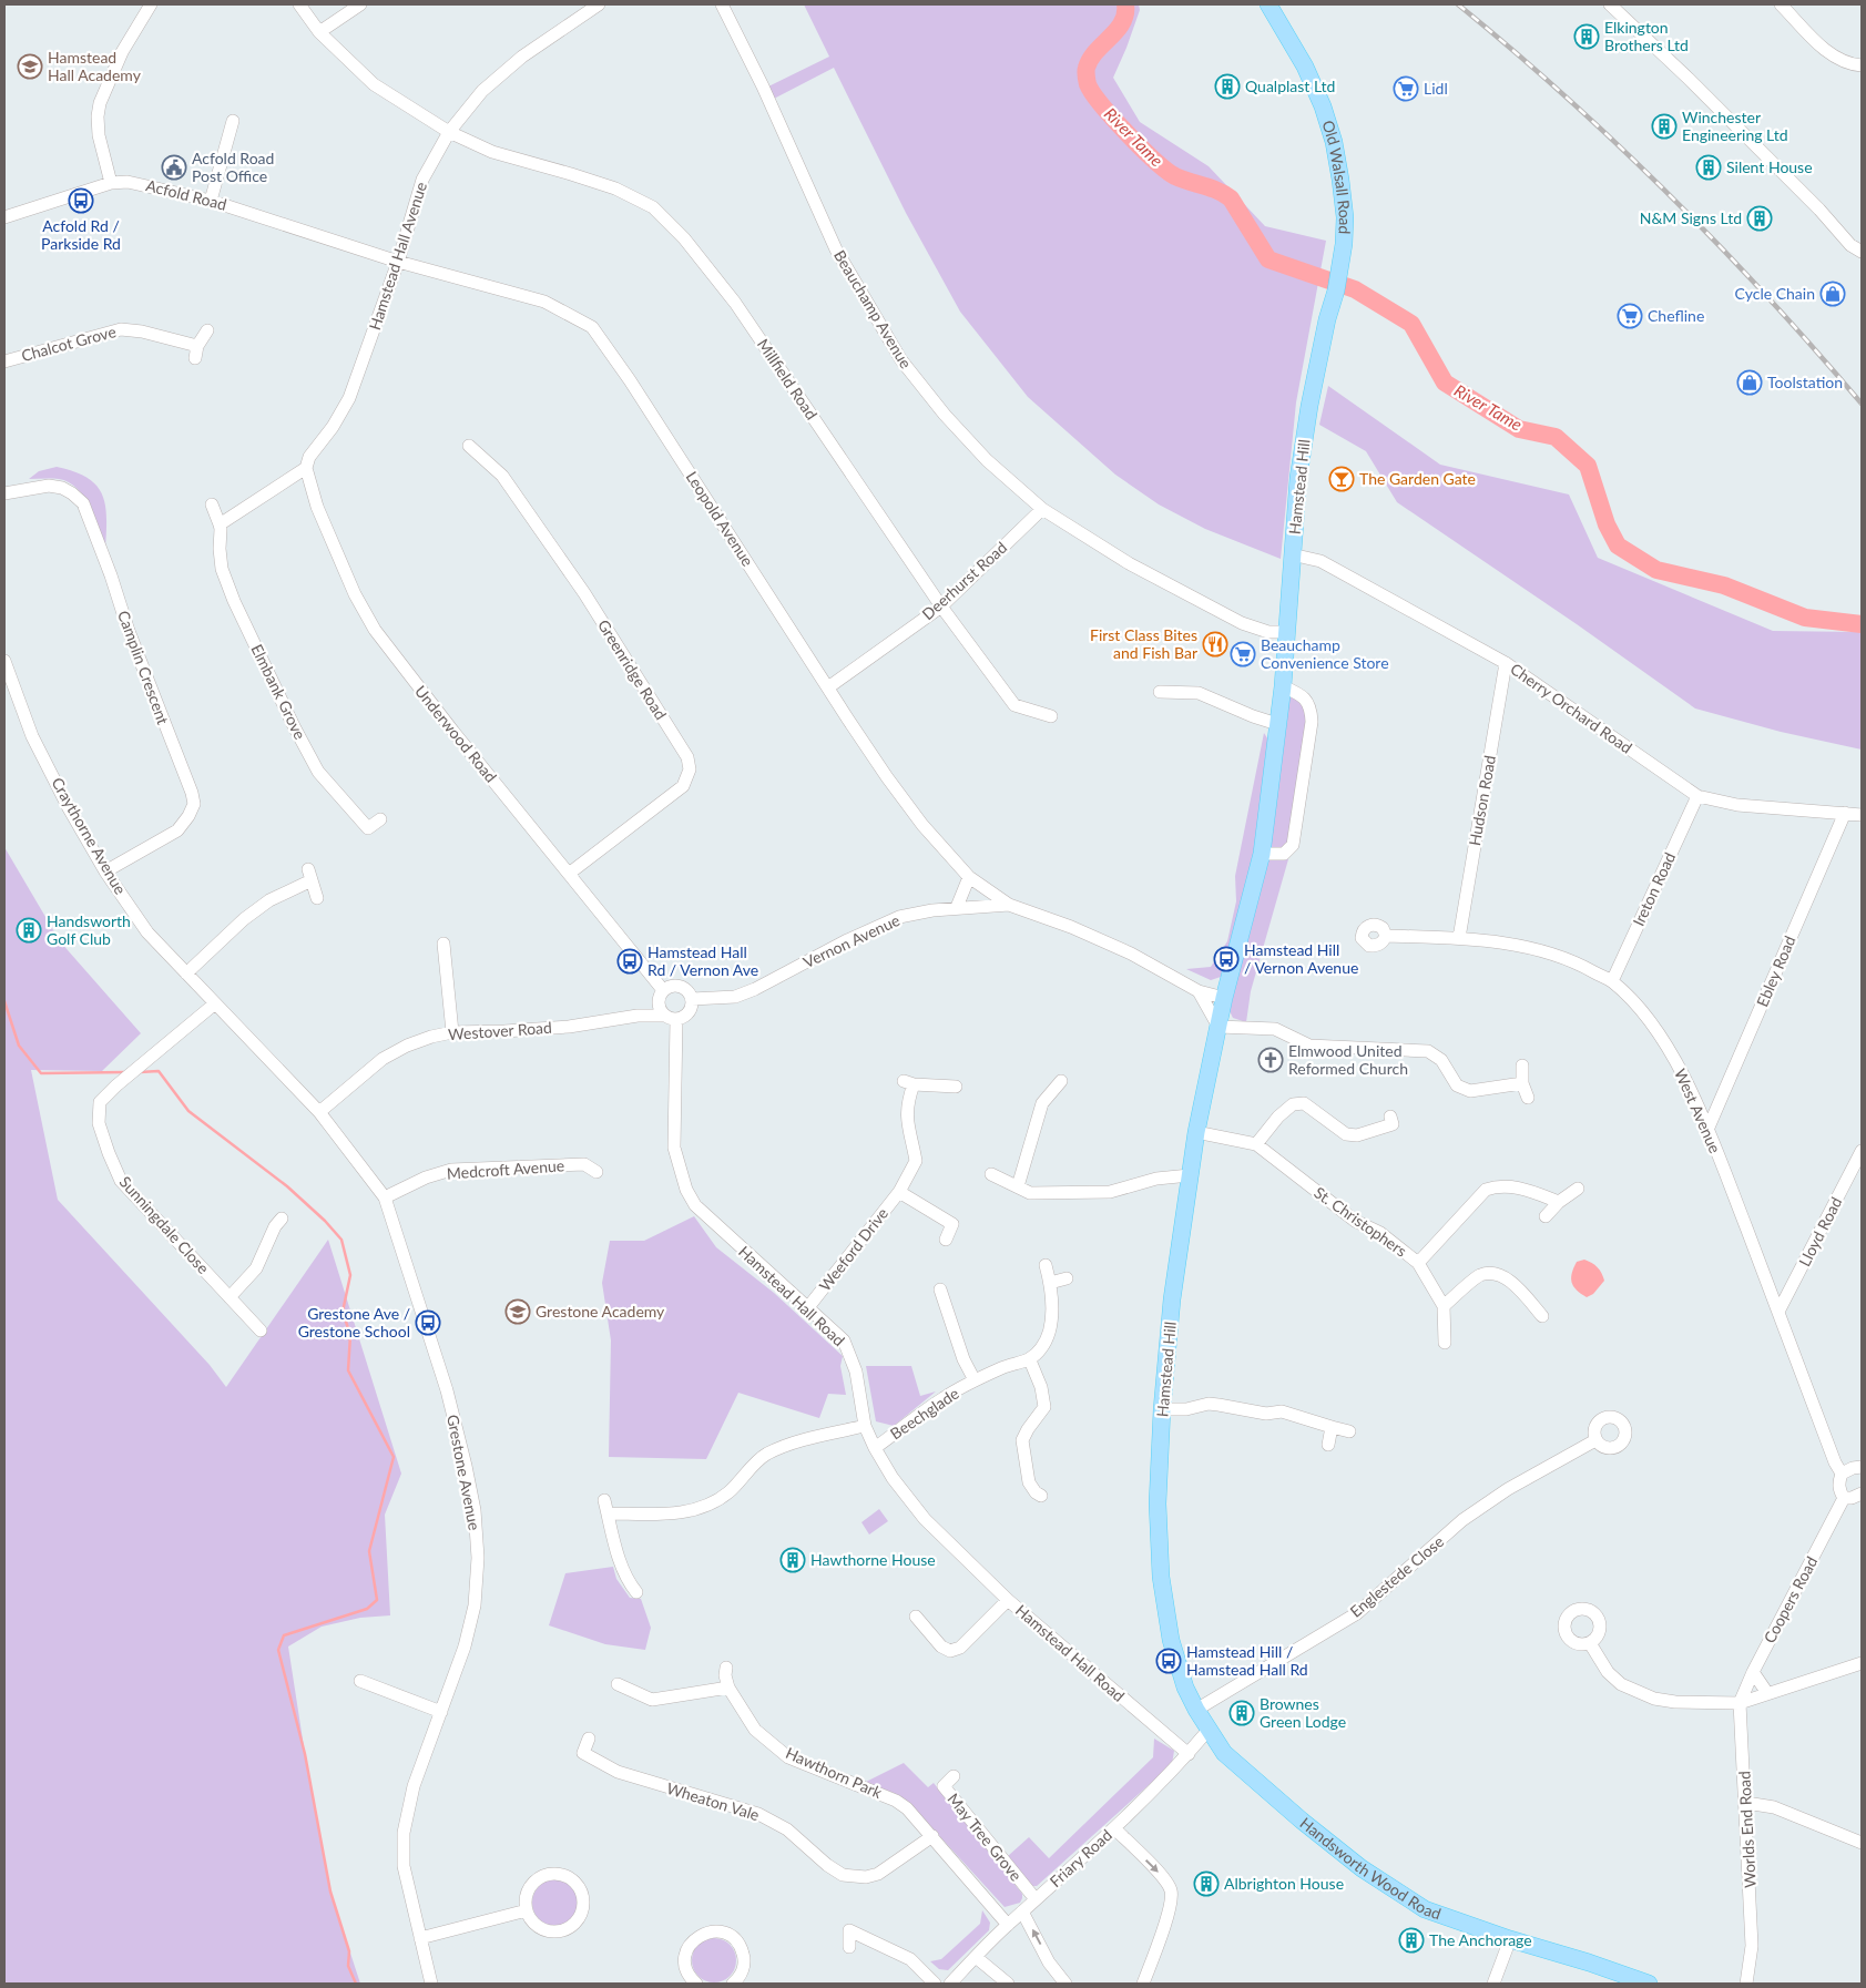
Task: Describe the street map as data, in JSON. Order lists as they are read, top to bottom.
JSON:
{
  "streets": {
    "main road": ["Old Walsall Road", "Hamstead Hill", "Handsworth Wood Road"],
    "street": [
      "Acfold Road",
      "Hamstead Hall Avenue",
      "Beauchamp Avenue",
      "Chalcot Grove",
      "Millfield Road",
      "Leopold Avenue",
      "Deerhurst Road",
      "Camplin Crescent",
      "Greenridge Road",
      "Elmbank Grove",
      "Cherry Orchard Road",
      "Underwood Road",
      "Hudson Road",
      "Craythorne Avenue",
      "Ireton Road",
      "Vernon Avenue",
      "Ebley Road",
      "Westover Road",
      "West Avenue",
      "Medcroft Avenue",
      "St. Christophers",
      "Sunningdale Close",
      "Lloyd Road",
      "Weeford Drive",
      "Hamstead Hall Road",
      "Beechglade",
      "Grestone Avenue",
      "Englestede Close",
      "Coopers Road",
      "Hawthorn Park",
      "Wheaton Vale",
      "Worlds End Road",
      "May Tree Grove",
      "Friary Road"
    ]
  },
  "crossings": [
    ["Old Walsall Road", "Hamstead Hill"],
    ["Acfold Road", "Hamstead Hall Avenue"],
    ["Acfold Road", "Leopold Avenue"],
    ["Hamstead Hall Avenue", "Millfield Road"],
    ["Hamstead Hall Avenue", "Leopold Avenue"],
    ["Hamstead Hall Avenue", "Underwood Road"],
    ["Beauchamp Avenue", "Hamstead Hill"],
    ["Beauchamp Avenue", "Deerhurst Road"],
    ["Millfield Road", "Deerhurst Road"],
    ["Hamstead Hill", "Cherry Orchard Road"],
    ["Hamstead Hill", "Vernon Avenue"],
    ["Hamstead Hill", "St. Christophers"],
    ["Hamstead Hill", "Englestede Close"],
    ["Hamstead Hill", "Handsworth Wood Road"],
    ["Leopold Avenue", "Deerhurst Road"],
    ["Leopold Avenue", "Vernon Avenue"],
    ["Camplin Crescent", "Craythorne Avenue"],
    ["Greenridge Road", "Underwood Road"],
    ["Cherry Orchard Road", "Hudson Road"],
    ["Cherry Orchard Road", "Ireton Road"],
    ["Cherry Orchard Road", "Ebley Road"],
    ["Underwood Road", "Vernon Avenue"],
    ["Underwood Road", "Westover Road"],
    ["Underwood Road", "Hamstead Hall Road"],
    ["Hudson Road", "West Avenue"],
    ["Craythorne Avenue", "Westover Road"],
    ["Craythorne Avenue", "Sunningdale Close"],
    ["Craythorne Avenue", "Grestone Avenue"],
    ["Ireton Road", "West Avenue"],
    ["Vernon Avenue", "Westover Road"],
    ["Vernon Avenue", "Hamstead Hall Road"],
    ["Ebley Road", "West Avenue"],
    ["Westover Road", "Hamstead Hall Road"],
    ["Westover Road", "Grestone Avenue"],
    ["West Avenue", "Lloyd Road"],
    ["Medcroft Avenue", "Grestone Avenue"],
    ["Weeford Drive", "Hamstead Hall Road"],
    ["Hamstead Hall Road", "Beechglade"],
    ["Hamstead Hall Road", "Friary Road"],
    ["Englestede Close", "Handsworth Wood Road"],
    ["Coopers Road", "Worlds End Road"],
    ["Hawthorn Park", "Wheaton Vale"],
    ["Hawthorn Park", "Friary Road"],
    ["May Tree Grove", "Friary Road"],
    ["Friary Road", "Handsworth Wood Road"]
  ],
  "water": ["River Tame"],
  "places": {
    "building": [
      "Elkington Brothers Ltd",
      "Qualplast Ltd",
      "Winchester Engineering Ltd",
      "Silent House",
      "N&M Signs Ltd",
      "Handsworth Golf Club",
      "Hawthorne House",
      "Brownes Green Lodge",
      "Albrighton House",
      "The Anchorage"
    ],
    "school or university": ["Hamstead Hall Academy", "Grestone Academy"],
    "supermarket": ["Lidl", "Chefline", "Beauchamp Convenience Store"],
    "public building": ["Acfold Road Post Office"],
    "bus stop": [
      "Acfold Rd / Parkside Rd",
      "Hamstead Hill / Vernon Avenue",
      "Hamstead Hall Rd / Vernon Ave",
      "Grestone Ave / Grestone School",
      "Hamstead Hill / Hamstead Hall Rd"
    ],
    "shop": ["Cycle Chain", "Toolstation"],
    "bar": ["The Garden Gate"],
    "restaurant": ["First Class Bites and Fish Bar"],
    "church": ["Elmwood United Reformed Church"]
  }
}
